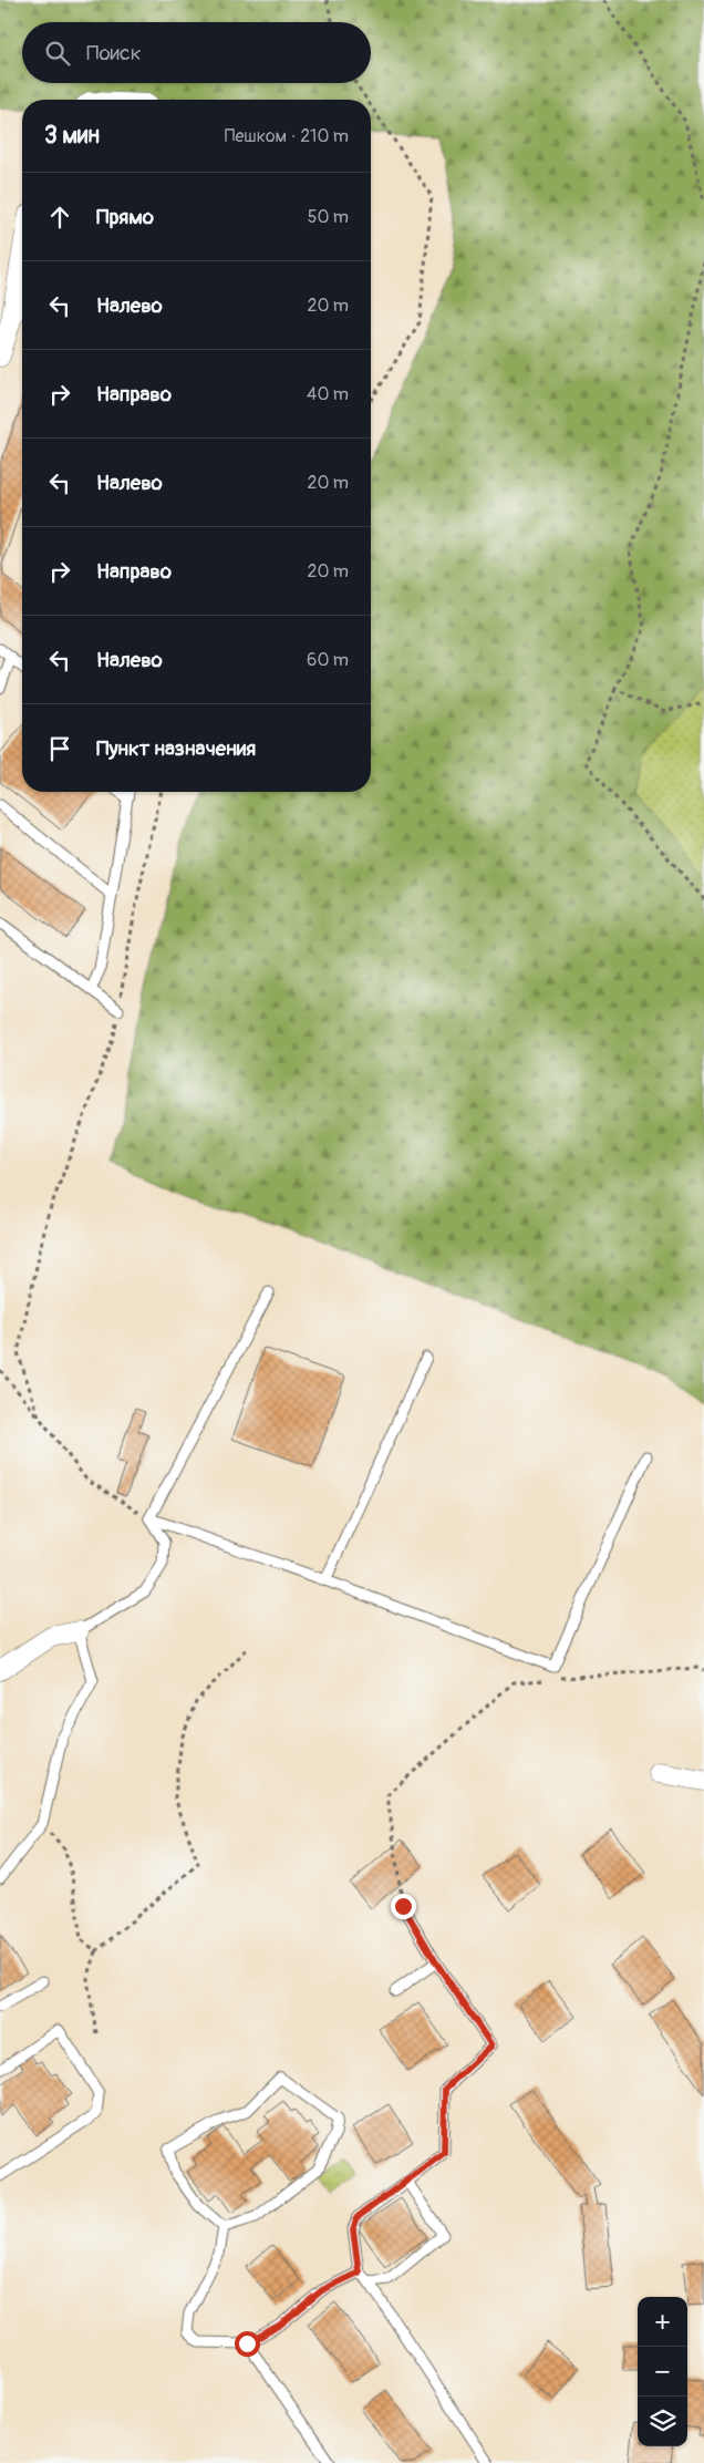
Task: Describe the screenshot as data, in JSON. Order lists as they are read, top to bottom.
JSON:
{
  "page": {
    "search": "Поиск",
    "heading": ["3 мин", "Пешком · 210 m"],
    "list": [
      ["Прямо", "50 m"],
      ["Налево", "20 m"],
      ["Направо", "40 m"],
      ["Налево", "20 m"],
      ["Направо", "20 m"],
      ["Налево", "60 m"],
      "Пункт назначения"
    ],
    "map_buttons": ["+", "−"]
  }
}
